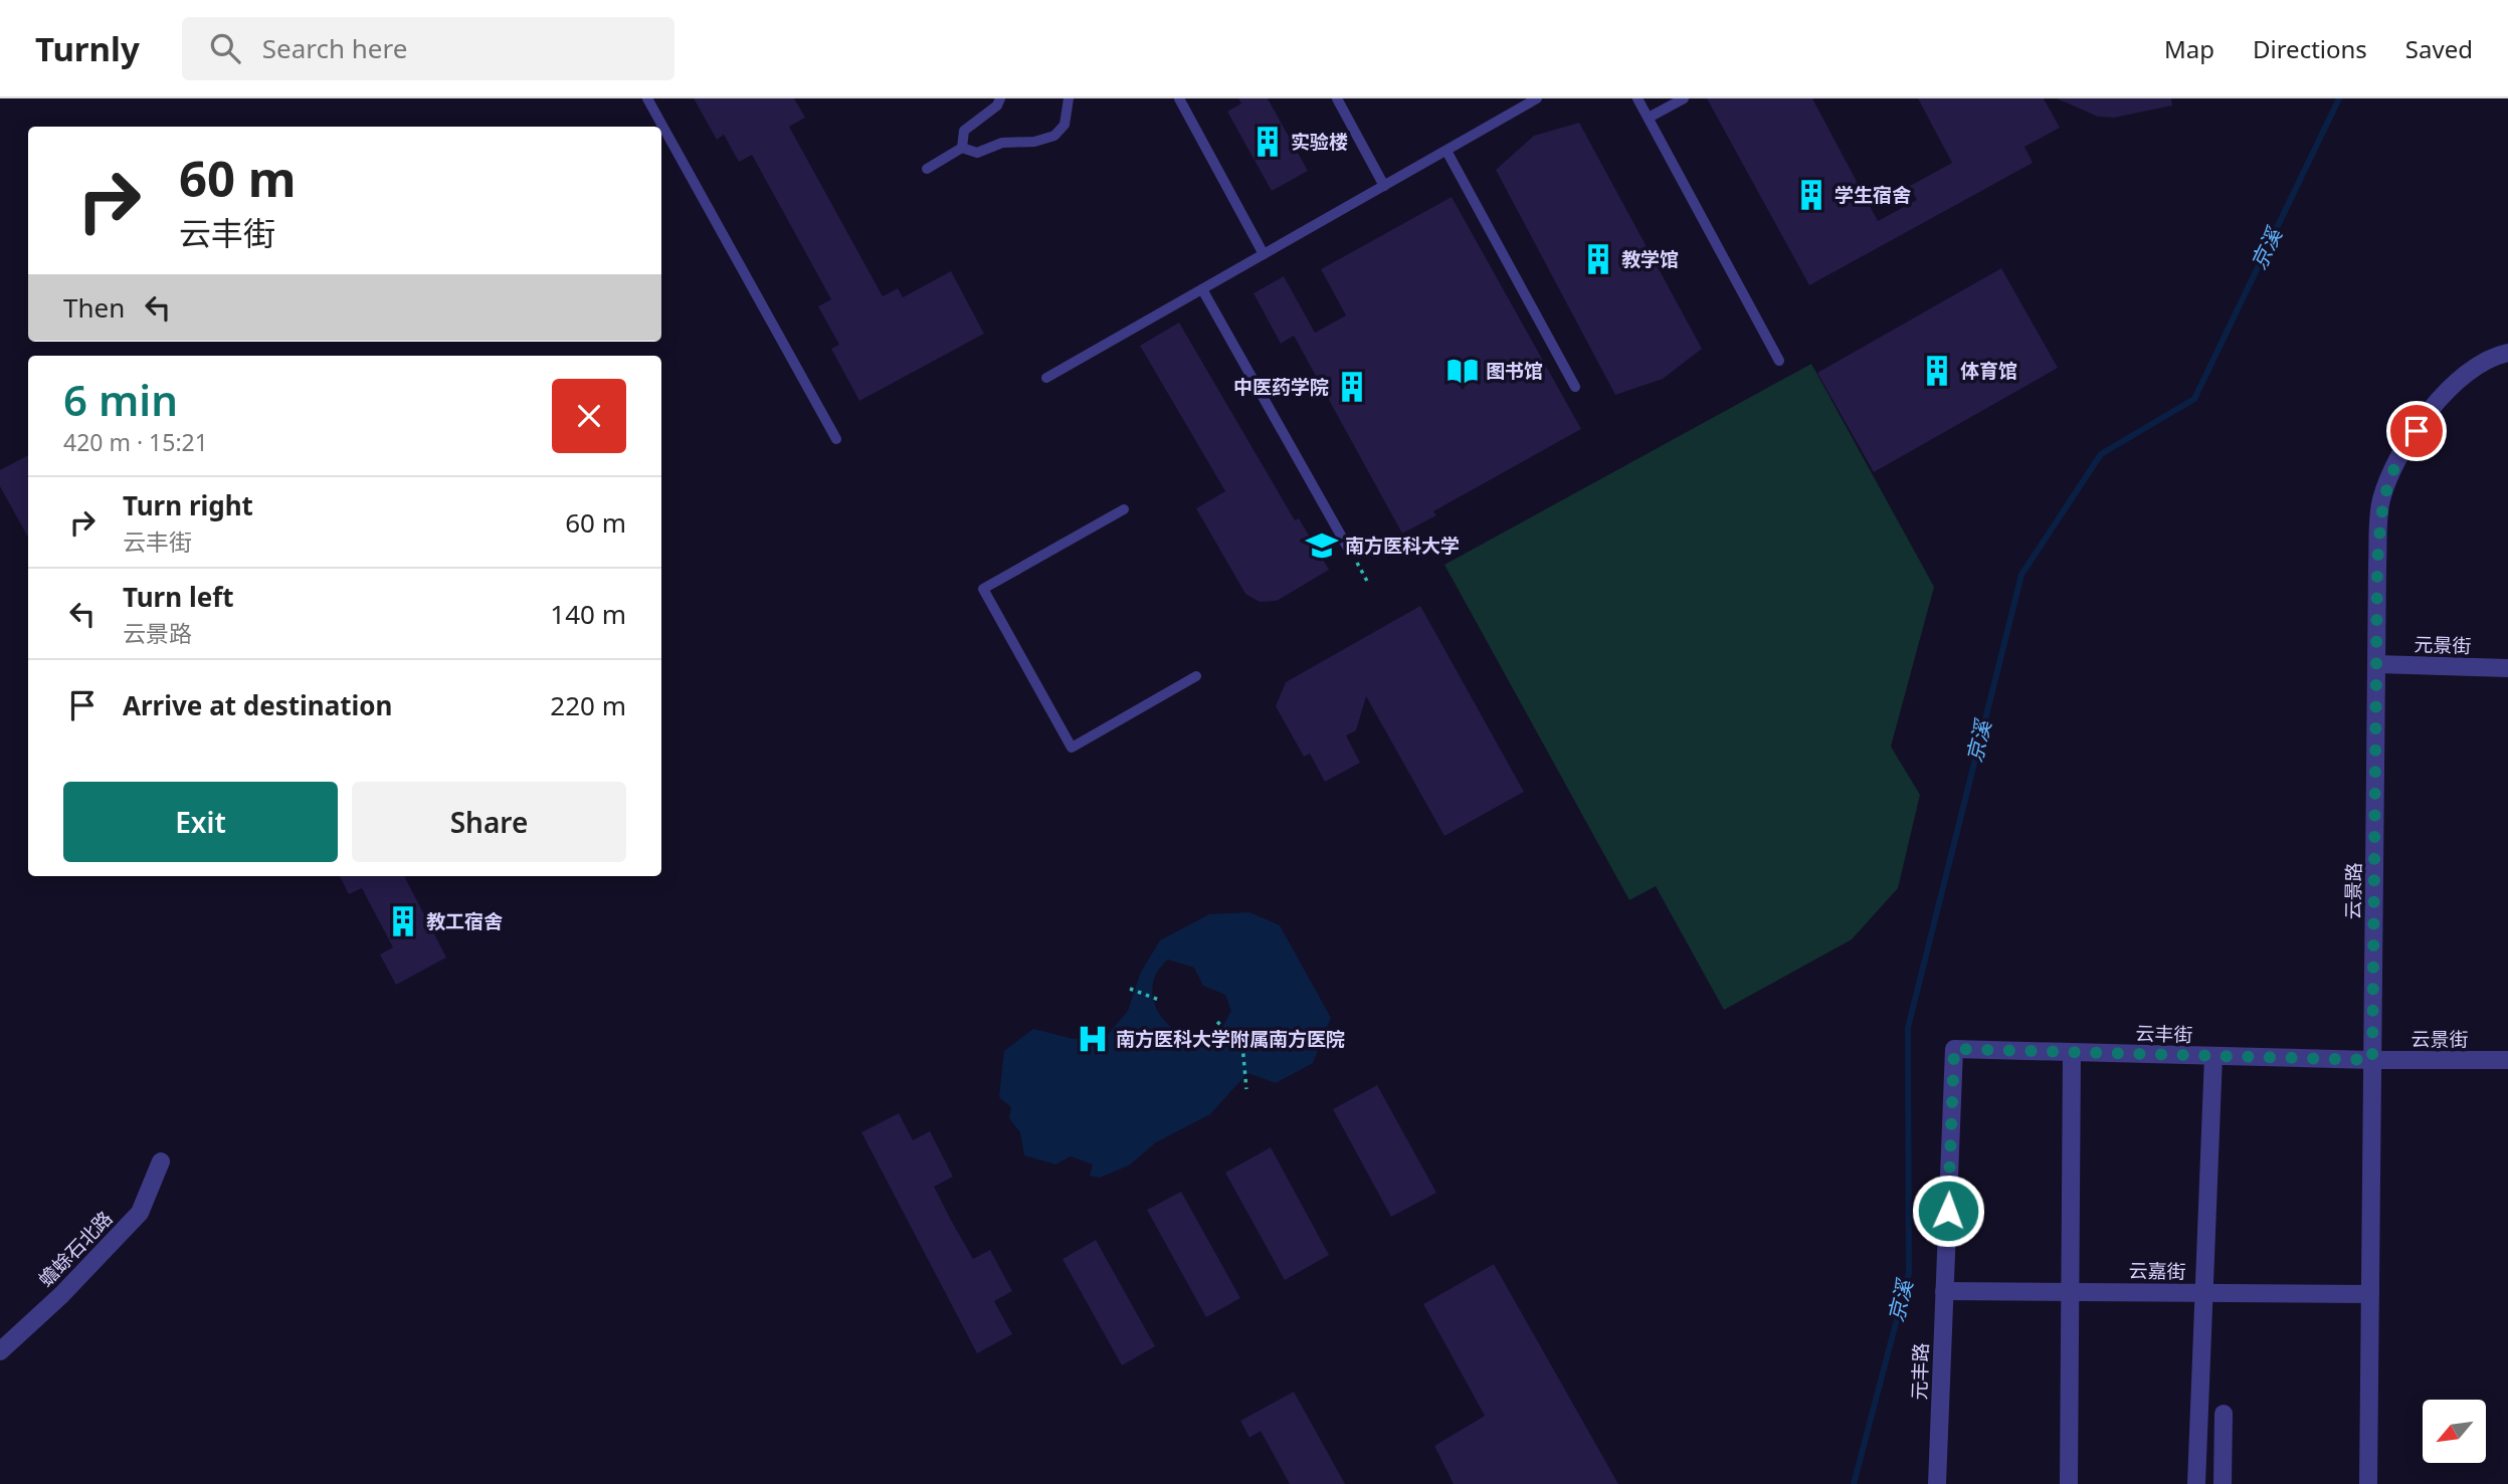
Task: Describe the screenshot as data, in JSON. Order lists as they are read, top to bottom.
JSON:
{
  "streets": {
    "street": [
      "元景街",
      "云景路",
      "云丰街",
      "云景街",
      "蟾蜍石北路",
      "云嘉街",
      "元丰路"
    ]
  },
  "crossings": [
    ["元景街", "云景路"],
    ["云景路", "云丰街"],
    ["云景路", "云景街"],
    ["云景路", "云嘉街"],
    ["云丰街", "云景街"],
    ["云丰街", "元丰路"],
    ["云嘉街", "元丰路"]
  ],
  "water": ["京溪"],
  "places": {
    "building": [
      "实验楼",
      "学生宿舍",
      "教学馆",
      "体育馆",
      "中医药学院",
      "教工宿舍"
    ],
    "library": ["图书馆"],
    "school or university": ["南方医科大学"],
    "hospital": ["南方医科大学附属南方医院"]
  },
  "north": "bottom left",
  "page": {
    "header": "Turnly",
    "search": "Search here",
    "nav": ["Map", "Directions", "Saved"],
    "turn": ["60 m", "云丰街"],
    "then": "Then",
    "heading": ["6 min", "420 m · 15:21"],
    "list": [
      {
        "name": "Turn right",
        "note": "云丰街",
        "value": "60 m"
      },
      {
        "name": "Turn left",
        "note": "云景路",
        "value": "140 m"
      },
      {
        "name": "Arrive at destination",
        "value": "220 m"
      }
    ],
    "buttons": ["Exit", "Share"]
  }
}
